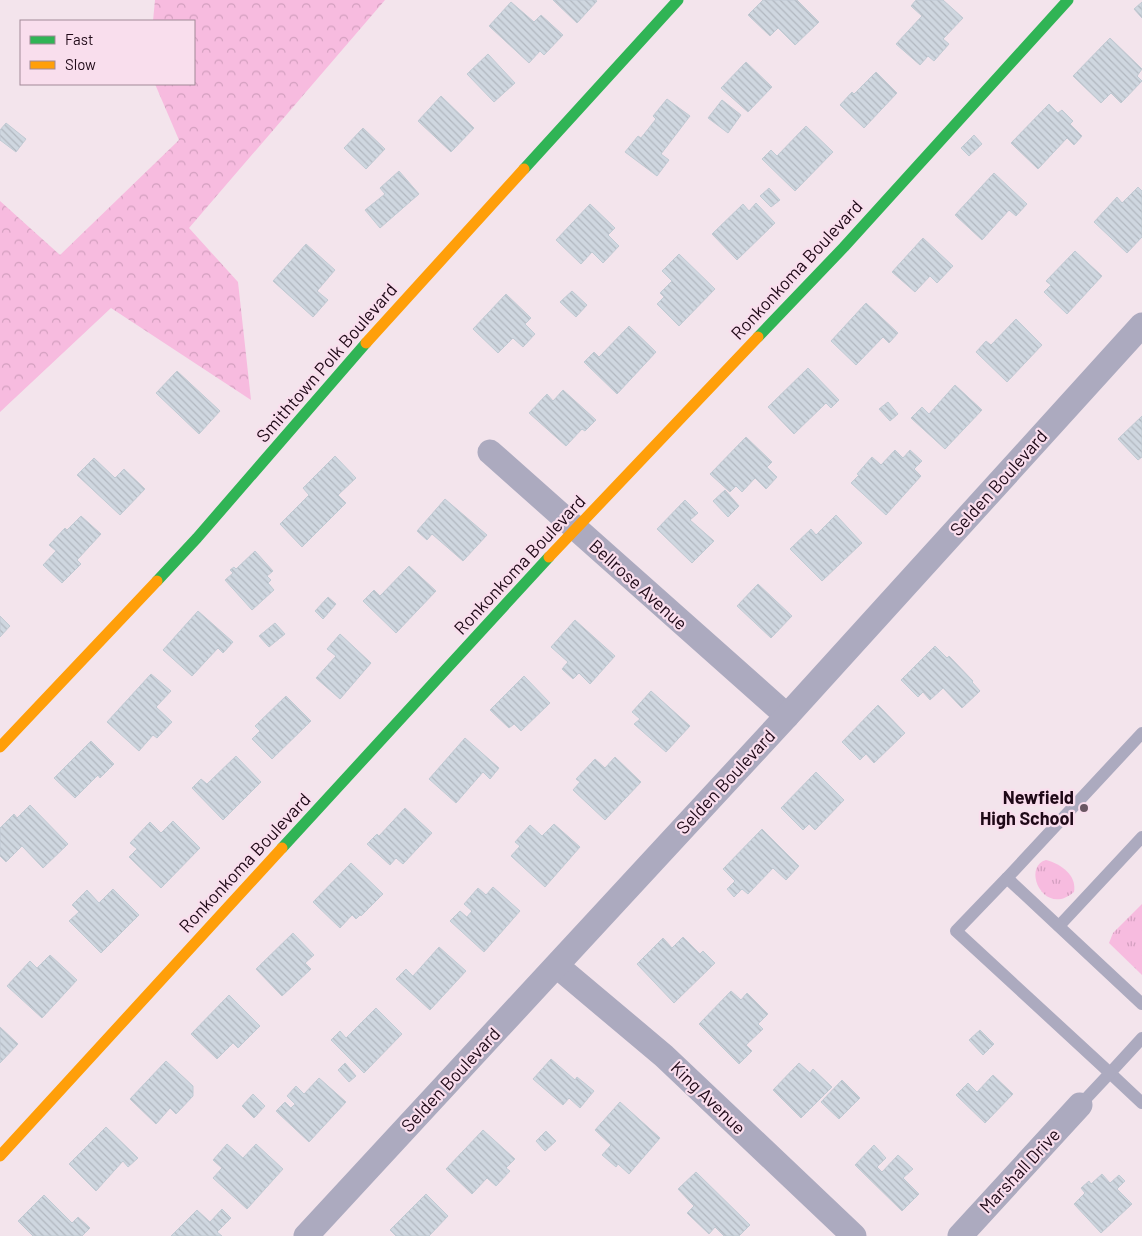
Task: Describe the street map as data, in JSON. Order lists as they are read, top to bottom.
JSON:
{
  "streets": {
    "street": [
      "Ronkonkoma Boulevard",
      "Smithtown Polk Boulevard",
      "Selden Boulevard",
      "Bellrose Avenue",
      "King Avenue",
      "Marshall Drive"
    ]
  },
  "crossings": [
    ["Ronkonkoma Boulevard", "Bellrose Avenue"],
    ["Selden Boulevard", "Bellrose Avenue"],
    ["Selden Boulevard", "King Avenue"]
  ],
  "places": ["Newfield High School"],
  "legend": ["Fast", "Slow"]
}
